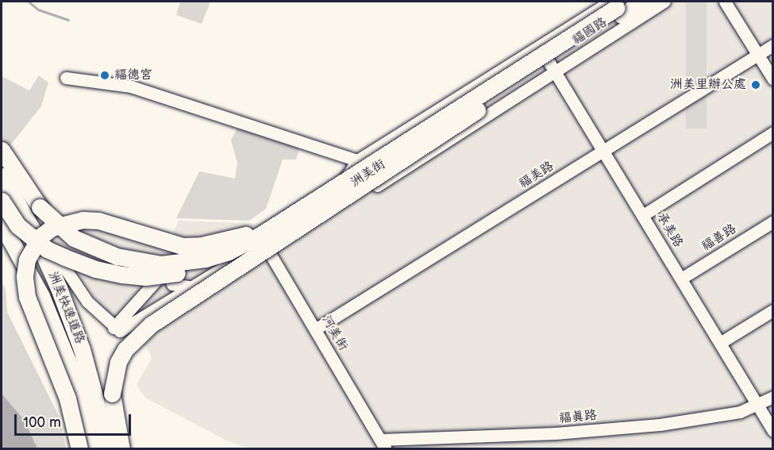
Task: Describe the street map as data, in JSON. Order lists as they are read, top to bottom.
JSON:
{
  "streets": {
    "highway": ["洲美快速道路"],
    "street": [
      "福國路",
      "洲美街",
      "福美路",
      "承美路",
      "福善路",
      "河美街",
      "福真路"
    ]
  },
  "crossings": [
    ["福國路", "洲美街"],
    ["福國路", "承美路"],
    ["洲美街", "承美路"],
    ["洲美街", "河美街"],
    ["福美路", "承美路"],
    ["福美路", "河美街"],
    ["承美路", "福善路"],
    ["承美路", "福真路"],
    ["河美街", "福真路"]
  ],
  "places": ["福德宮", "洲美里辦公處"],
  "scale_bar": "100 m"
}
